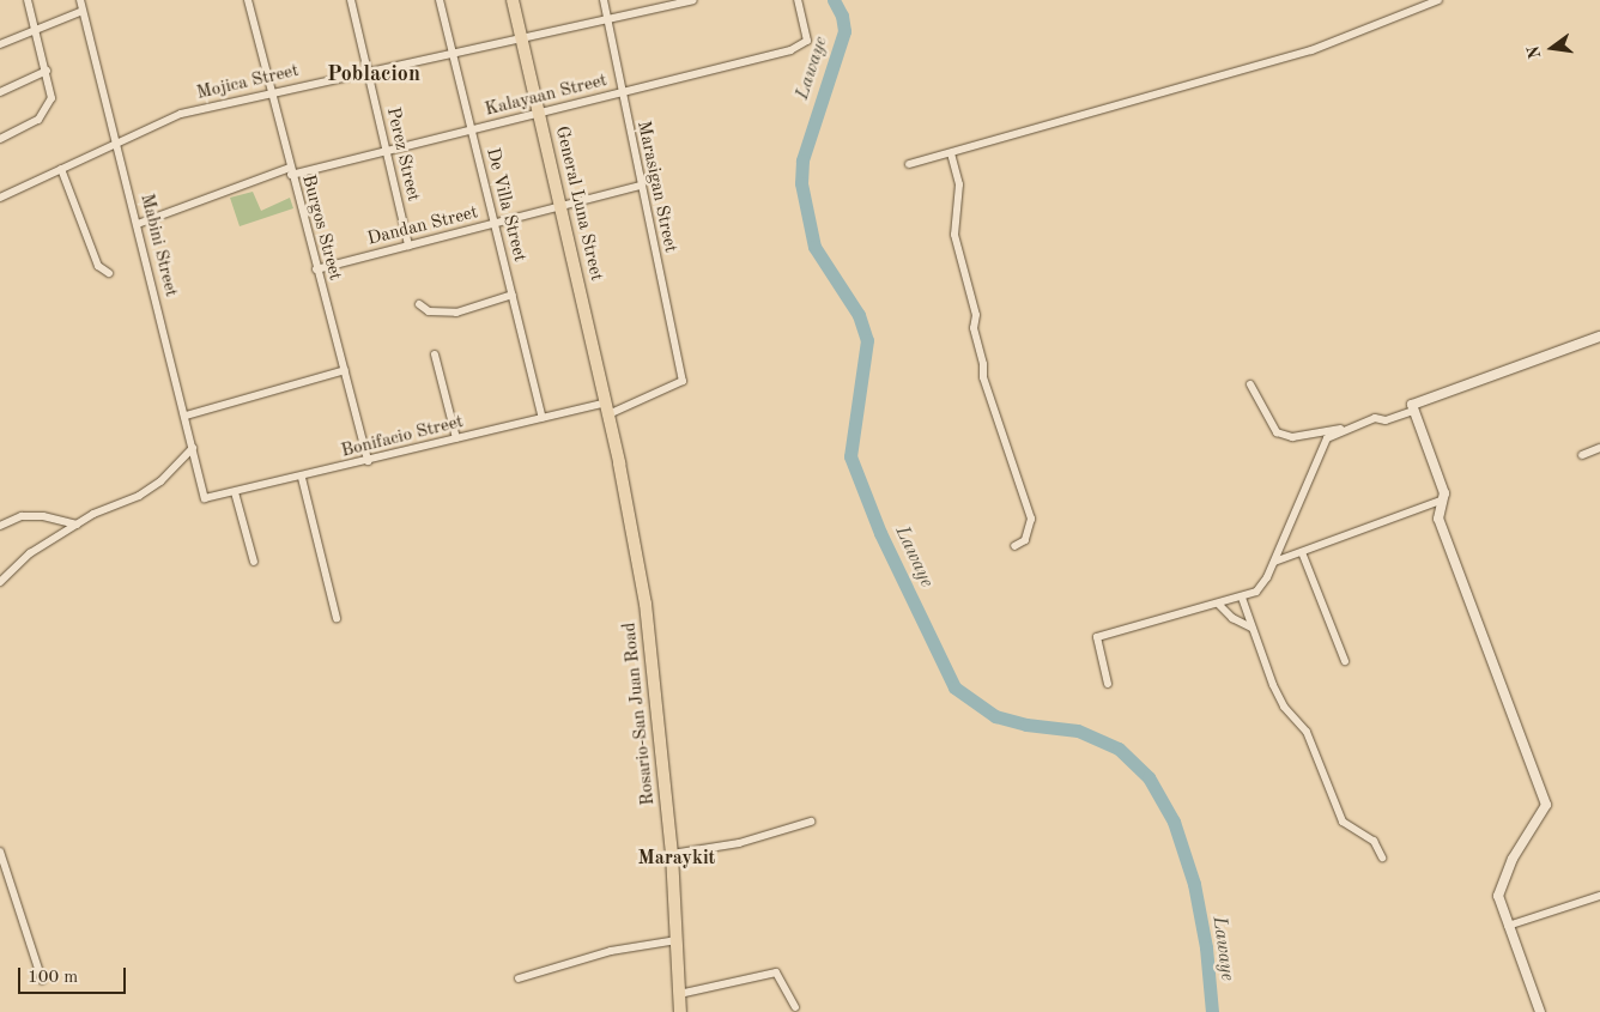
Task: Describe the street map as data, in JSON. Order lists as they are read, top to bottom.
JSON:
{
  "streets": {
    "main road": ["General Luna Street", "Rosario-San Juan Road"],
    "street": [
      "Mojica Street",
      "Kalayaan Street",
      "Perez Street",
      "Marasigan Street",
      "De Villa Street",
      "Dandan Street",
      "Burgos Street",
      "Mabini Street",
      "Bonifacio Street"
    ]
  },
  "crossings": [
    ["Mojica Street", "Perez Street"],
    ["Mojica Street", "Marasigan Street"],
    ["Mojica Street", "General Luna Street"],
    ["Mojica Street", "De Villa Street"],
    ["Mojica Street", "Burgos Street"],
    ["Mojica Street", "Mabini Street"],
    ["Kalayaan Street", "Perez Street"],
    ["Kalayaan Street", "Marasigan Street"],
    ["Kalayaan Street", "General Luna Street"],
    ["Kalayaan Street", "De Villa Street"],
    ["Kalayaan Street", "Burgos Street"],
    ["Kalayaan Street", "Mabini Street"],
    ["Perez Street", "Dandan Street"],
    ["Marasigan Street", "Dandan Street"],
    ["Marasigan Street", "Bonifacio Street"],
    ["General Luna Street", "Dandan Street"],
    ["General Luna Street", "Bonifacio Street"],
    ["General Luna Street", "Rosario-San Juan Road"],
    ["De Villa Street", "Dandan Street"],
    ["De Villa Street", "Bonifacio Street"],
    ["Dandan Street", "Burgos Street"],
    ["Burgos Street", "Bonifacio Street"],
    ["Mabini Street", "Bonifacio Street"],
    ["Bonifacio Street", "Rosario-San Juan Road"]
  ],
  "districts": ["Poblacion", "Maraykit"],
  "water": ["Lawaye"],
  "scale_bar": "100 m",
  "north": "left"
}
